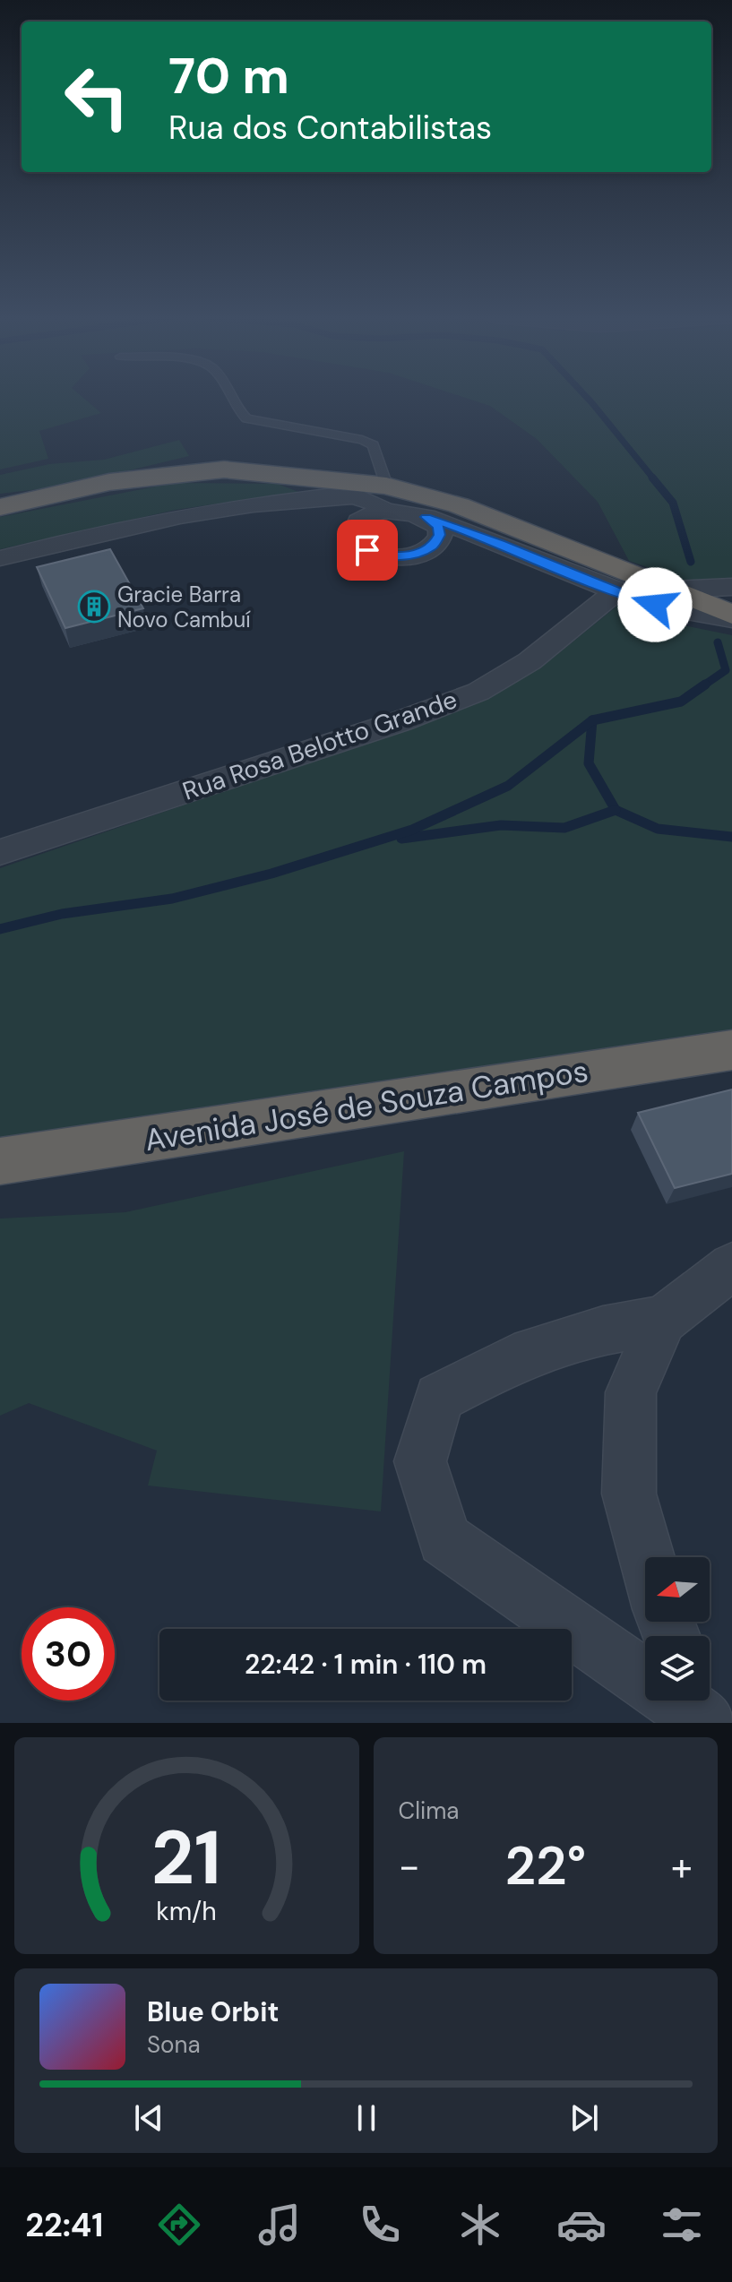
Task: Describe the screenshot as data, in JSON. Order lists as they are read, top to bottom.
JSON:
{
  "streets": {
    "highway": ["Avenida José de Souza Campos"],
    "street": ["Rua Rosa Belotto Grande"]
  },
  "places": {
    "building": ["Gracie Barra Novo Cambuí"]
  },
  "north": "left",
  "page": {
    "turn": ["70 m", "Rua dos Contabilistas"],
    "limit": "30",
    "trip": "22:42 · 1 min · 110 m",
    "tile": "Clima",
    "heat": ["−", "22°", "+"],
    "song": ["Blue Orbit", "Sona"],
    "tabs": "22:41",
    "gauge": ["21", "km/h"]
  }
}
